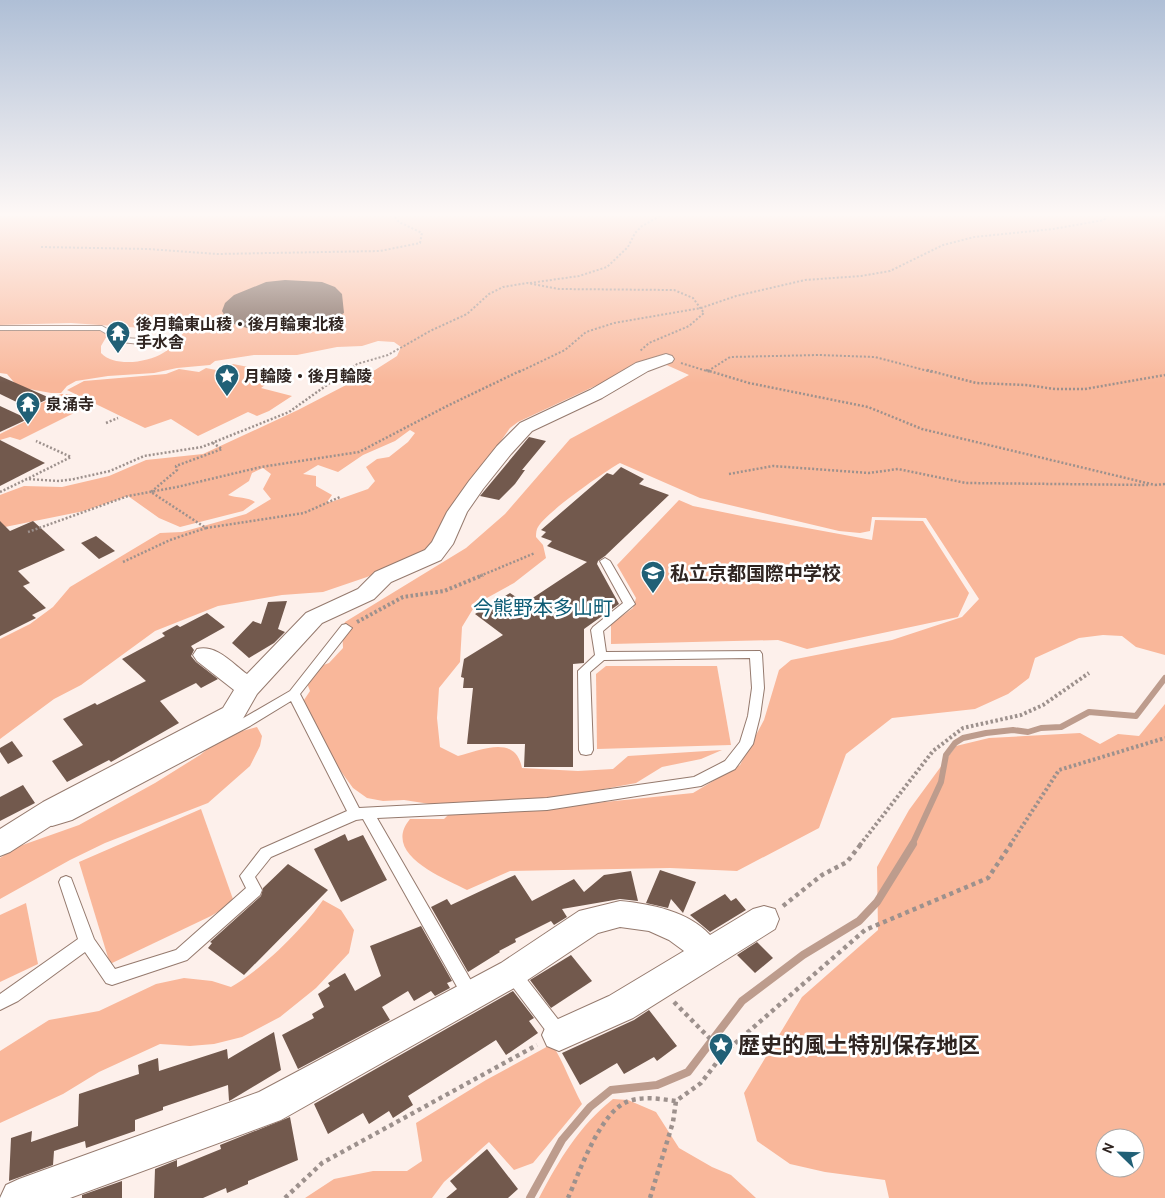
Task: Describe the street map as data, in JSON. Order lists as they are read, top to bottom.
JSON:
{
  "districts": ["今熊野本多山町"],
  "places": {
    "temple": ["後月輪東山稜・後月輪東北稜 手水舎", "泉涌寺"],
    "place": ["月輪陵・後月輪陵", "歴史的風土特別保存地区"],
    "school or university": ["私立京都国際中学校"]
  },
  "north": "top left"
}
